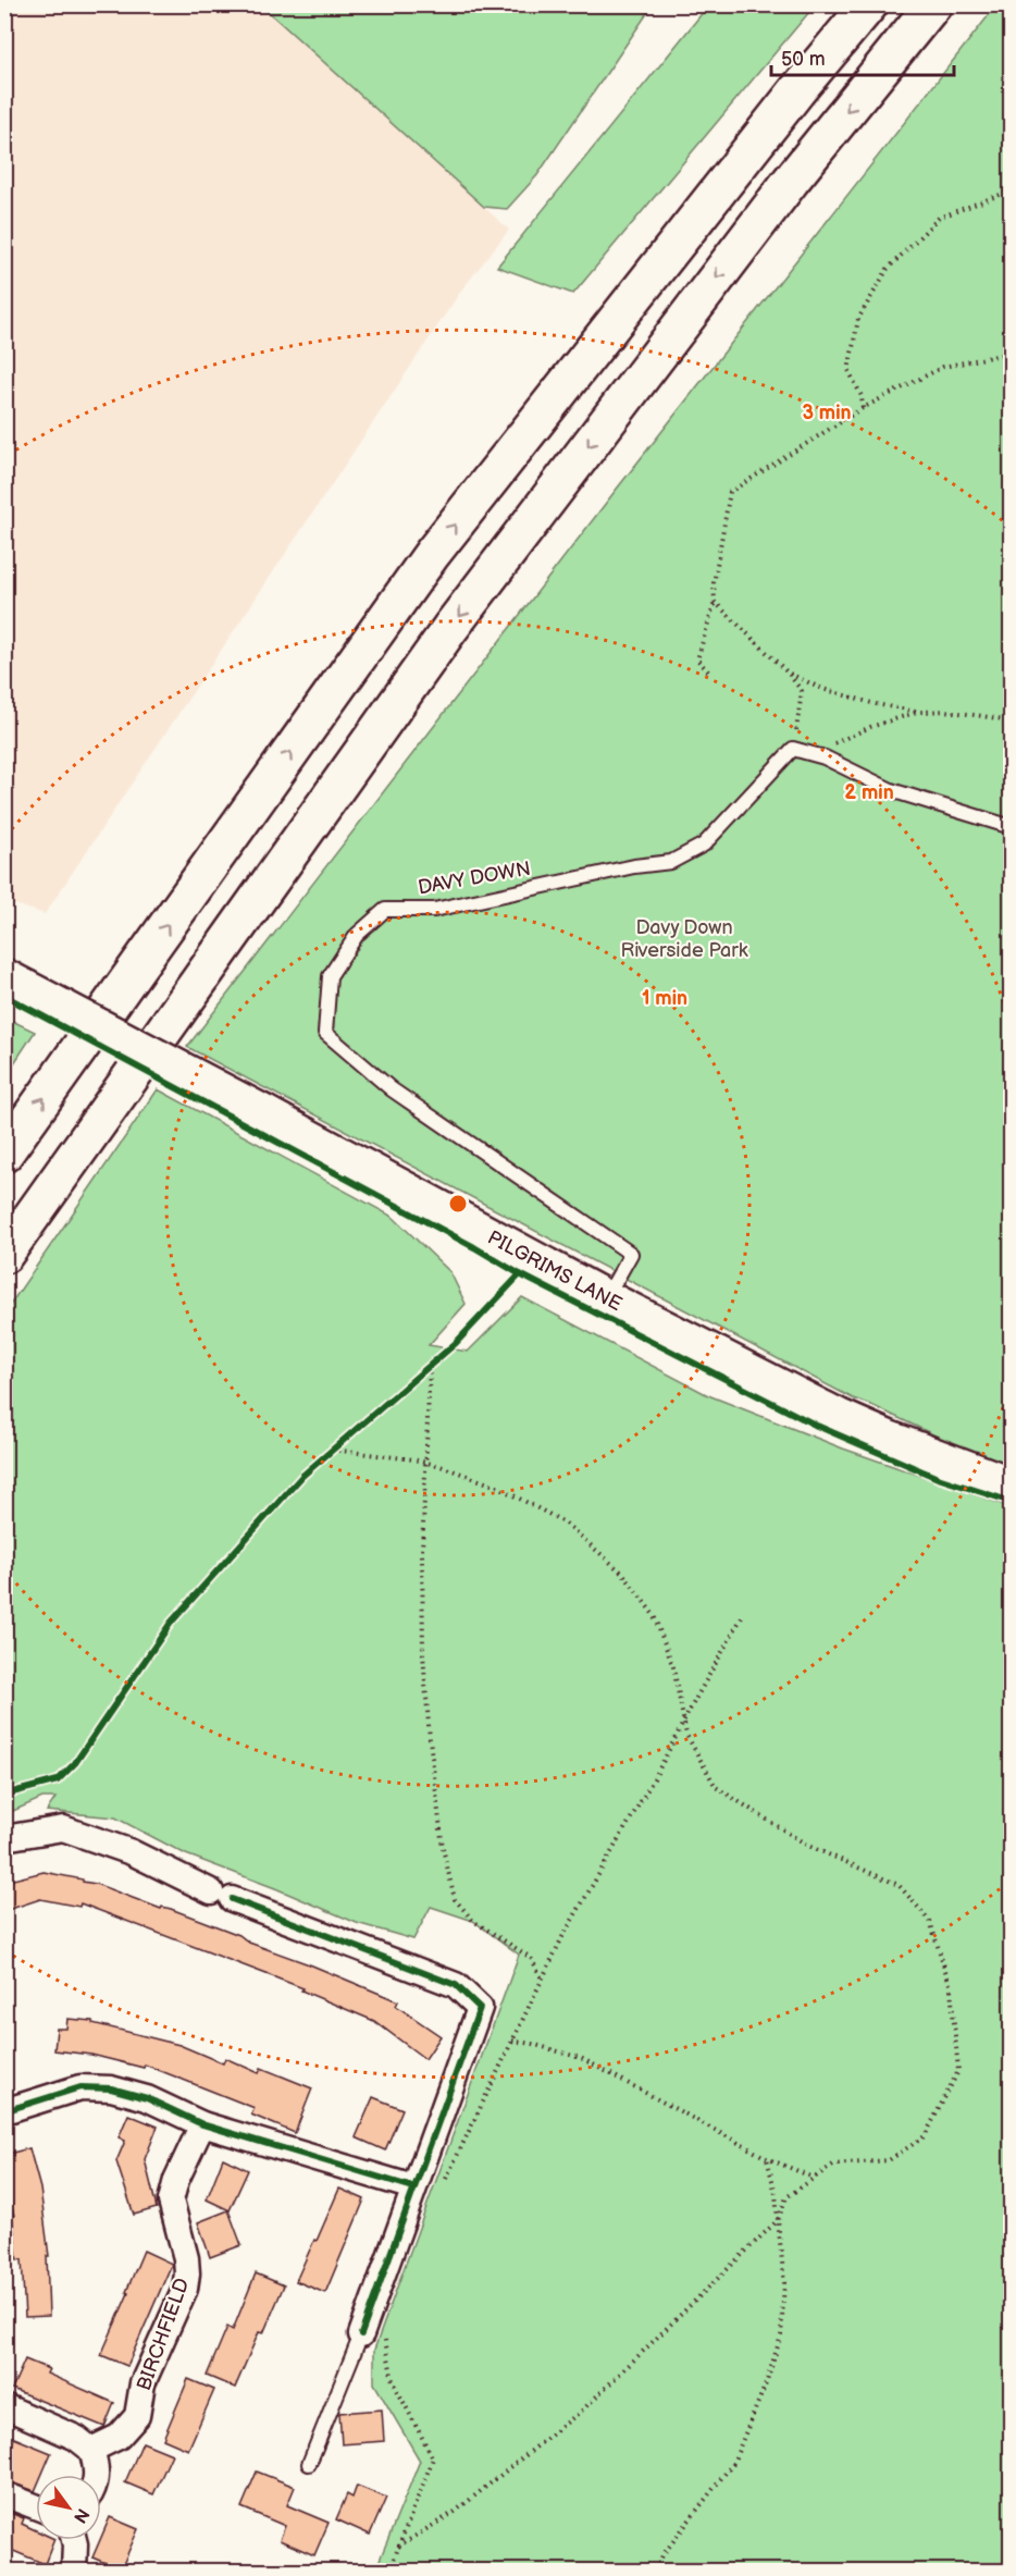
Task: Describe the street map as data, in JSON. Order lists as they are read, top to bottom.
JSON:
{
  "streets": {
    "main road": ["PILGRIMS LANE"],
    "street": ["BIRCHFIELD"],
    "lane": ["DAVY DOWN"]
  },
  "crossings": [
    ["DAVY DOWN", "PILGRIMS LANE"]
  ],
  "parks": ["Davy Down Riverside Park"],
  "scale_bar": "50 m",
  "north": "bottom right",
  "rings": ["3 min", "2 min", "1 min"]
}
